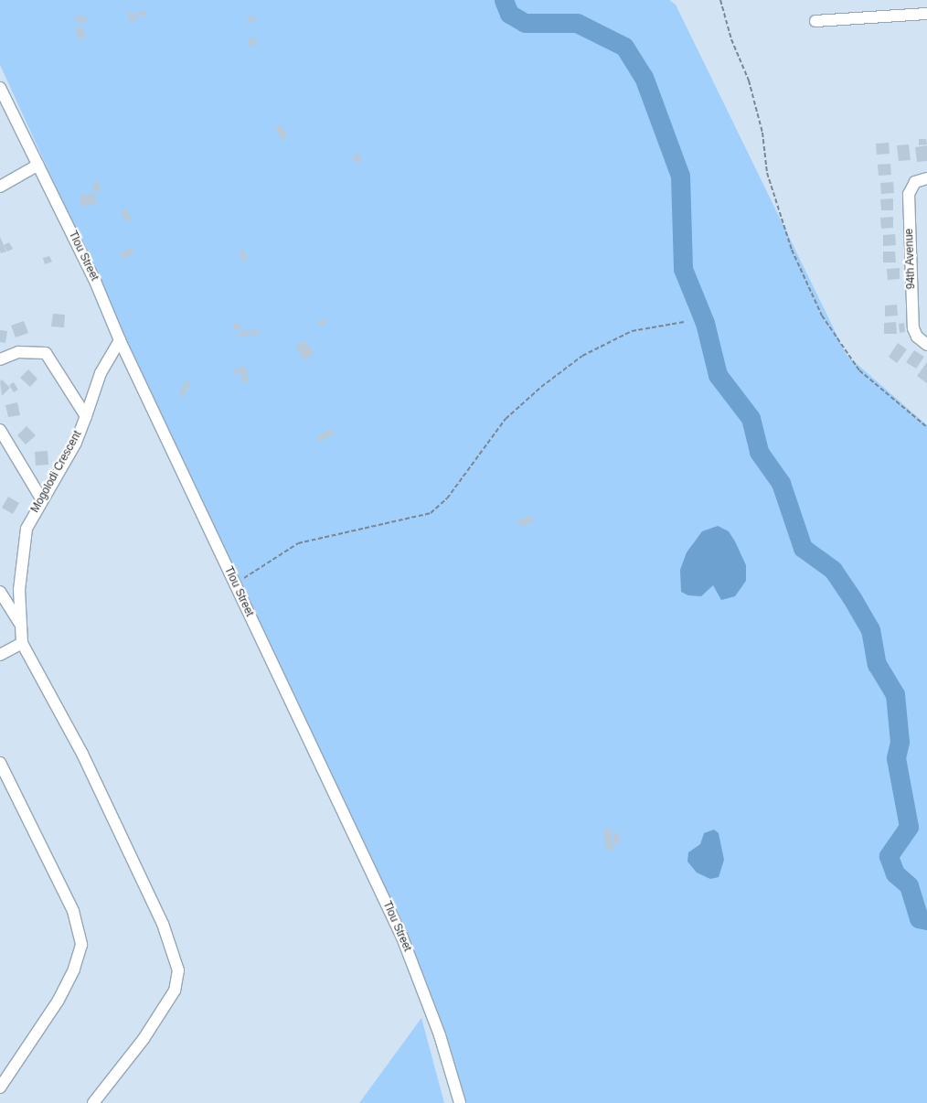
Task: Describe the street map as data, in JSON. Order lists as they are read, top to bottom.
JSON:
{
  "streets": {
    "street": ["Tlou Street", "94th Avenue", "Mogolodi Crescent"]
  }
}
